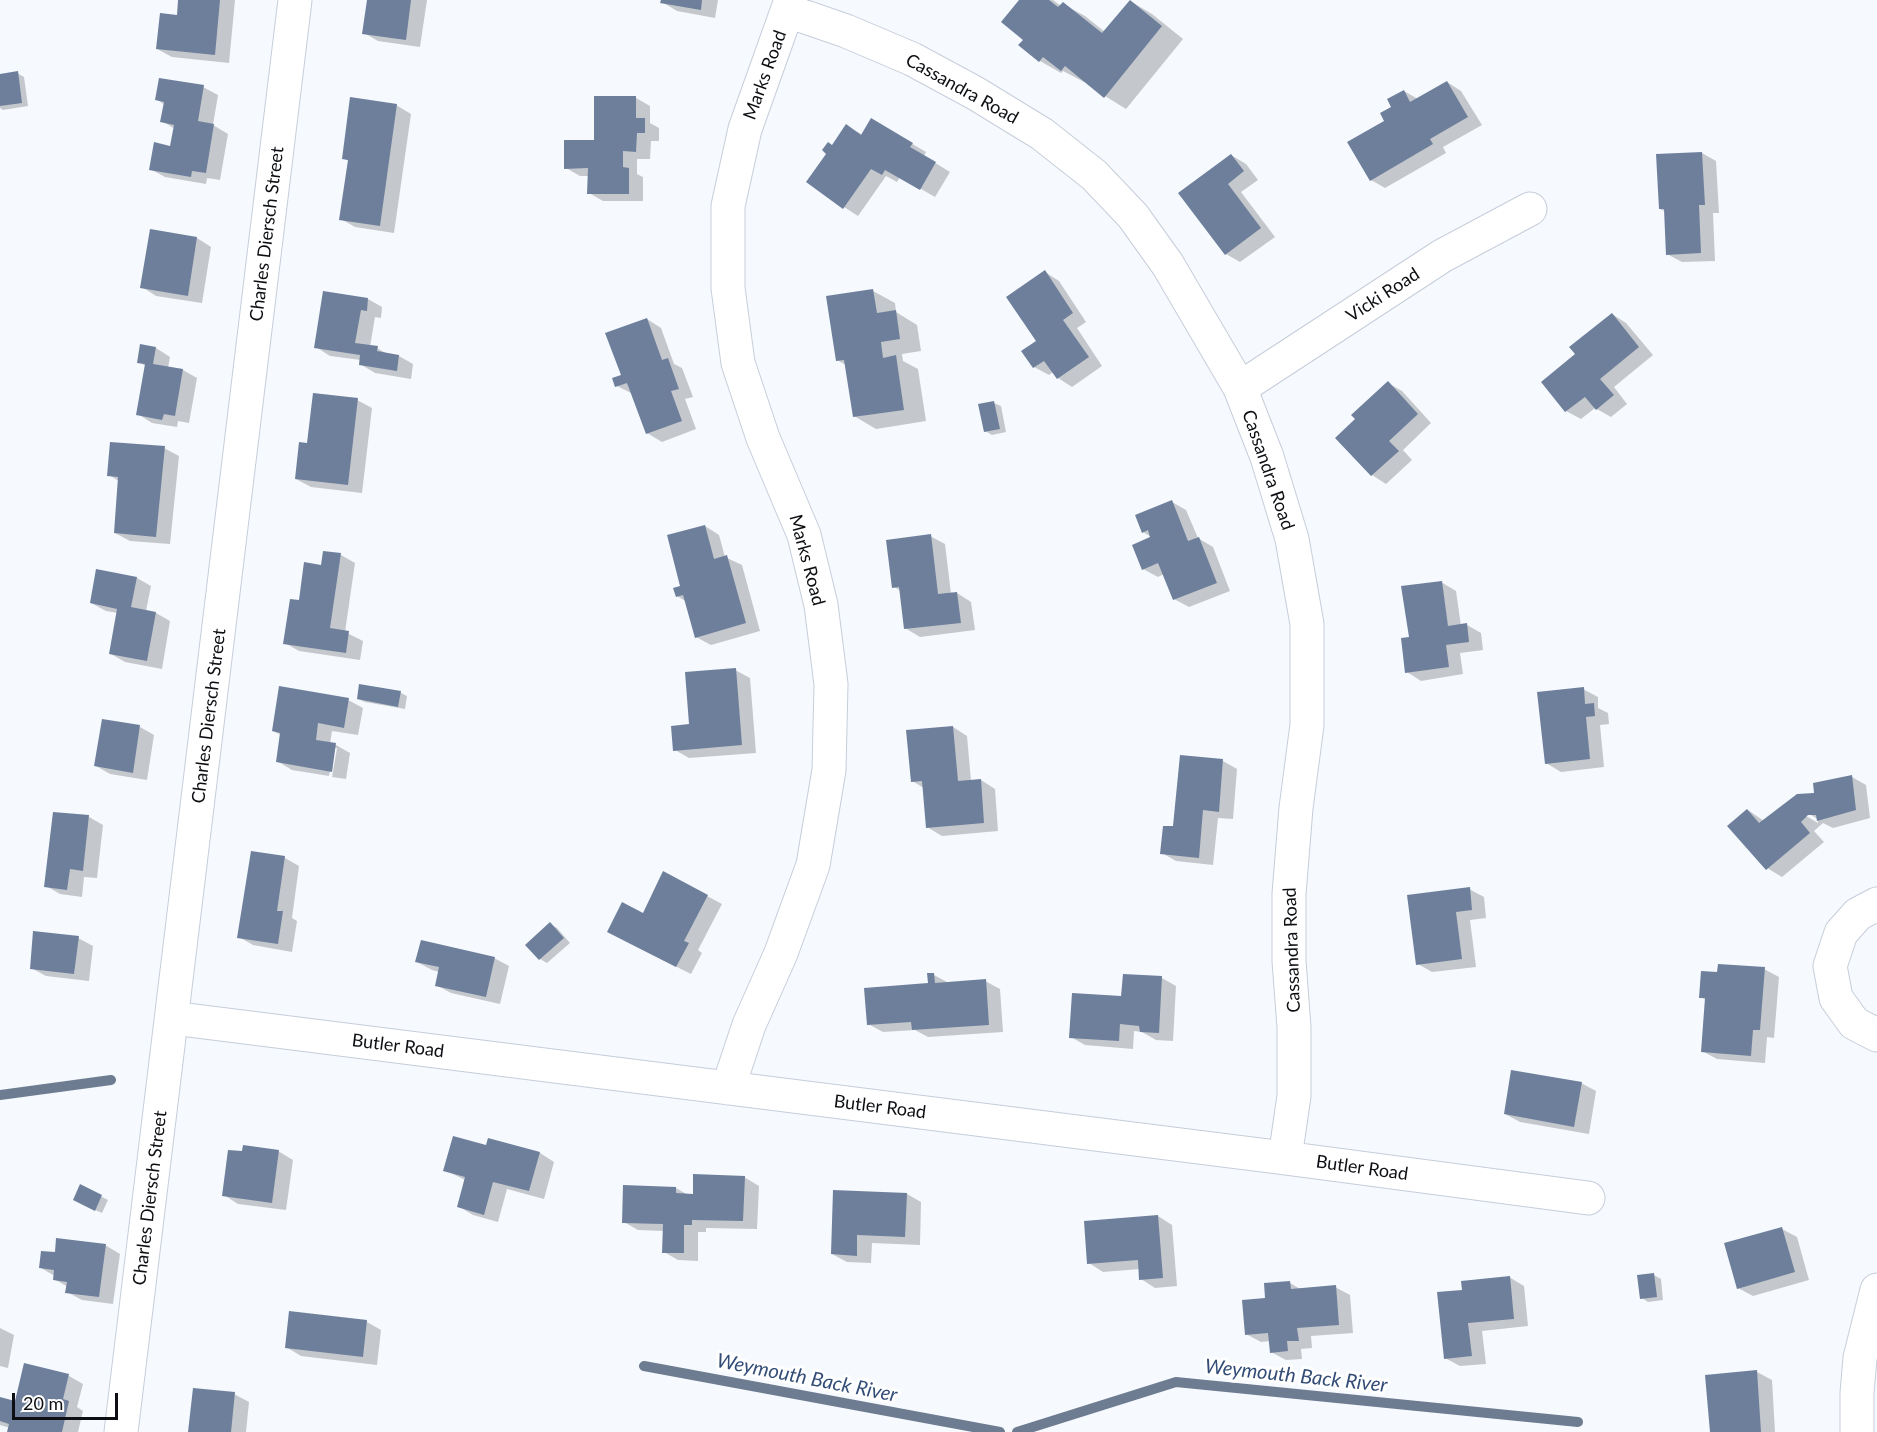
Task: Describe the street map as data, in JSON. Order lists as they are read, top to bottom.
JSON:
{
  "streets": {
    "street": [
      "Marks Road",
      "Cassandra Road",
      "Charles Diersch Street",
      "Vicki Road",
      "Butler Road"
    ]
  },
  "crossings": [
    ["Marks Road", "Cassandra Road"],
    ["Marks Road", "Butler Road"],
    ["Cassandra Road", "Vicki Road"],
    ["Cassandra Road", "Butler Road"],
    ["Charles Diersch Street", "Butler Road"]
  ],
  "water": ["Weymouth Back River"],
  "scale_bar": "20 m"
}
